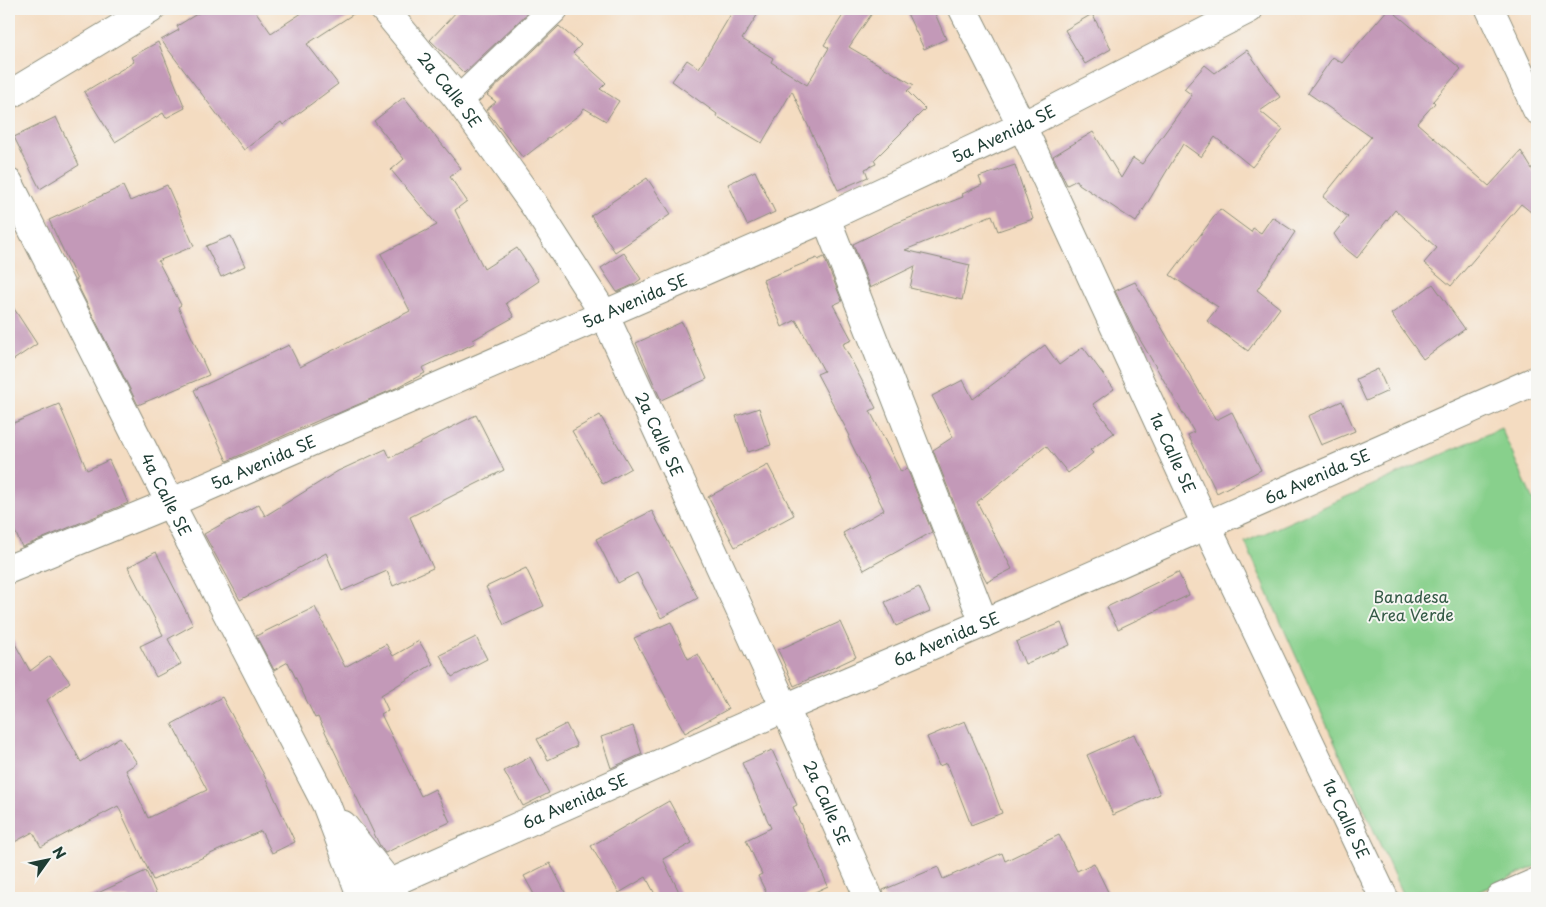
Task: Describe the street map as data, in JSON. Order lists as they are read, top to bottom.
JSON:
{
  "streets": {
    "street": [
      "2a Calle SE",
      "5a Avenida SE",
      "1a Calle SE",
      "6a Avenida SE",
      "4a Calle SE"
    ]
  },
  "crossings": [
    ["2a Calle SE", "5a Avenida SE"],
    ["2a Calle SE", "6a Avenida SE"],
    ["5a Avenida SE", "1a Calle SE"],
    ["5a Avenida SE", "4a Calle SE"],
    ["1a Calle SE", "6a Avenida SE"],
    ["6a Avenida SE", "4a Calle SE"]
  ],
  "parks": ["Banadesa Area Verde"],
  "north": "top right"
}
